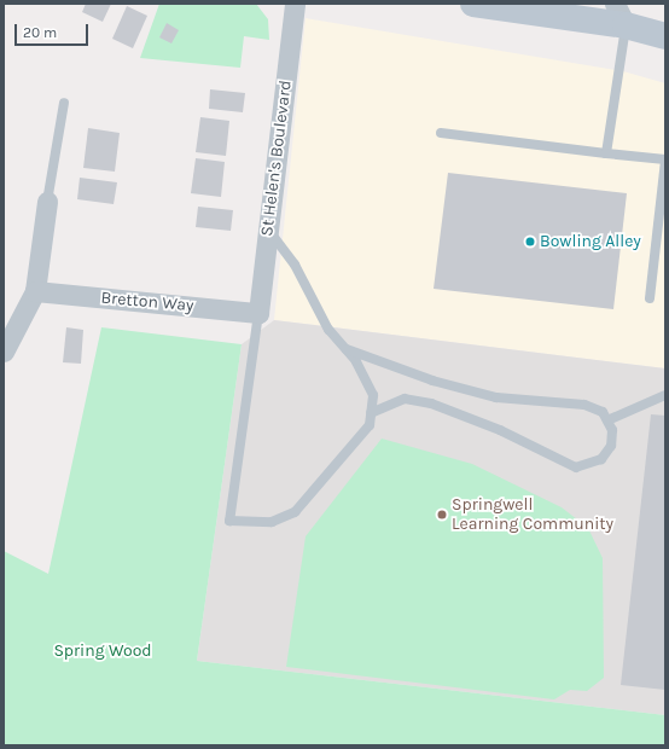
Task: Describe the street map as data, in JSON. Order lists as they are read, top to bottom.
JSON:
{
  "streets": {
    "street": ["St Helen's Boulevard", "Bretton Way"]
  },
  "crossings": [
    ["St Helen's Boulevard", "Bretton Way"]
  ],
  "parks": ["Spring Wood"],
  "places": ["Bowling Alley", "Springwell Learning Community"],
  "scale_bar": "20 m"
}
